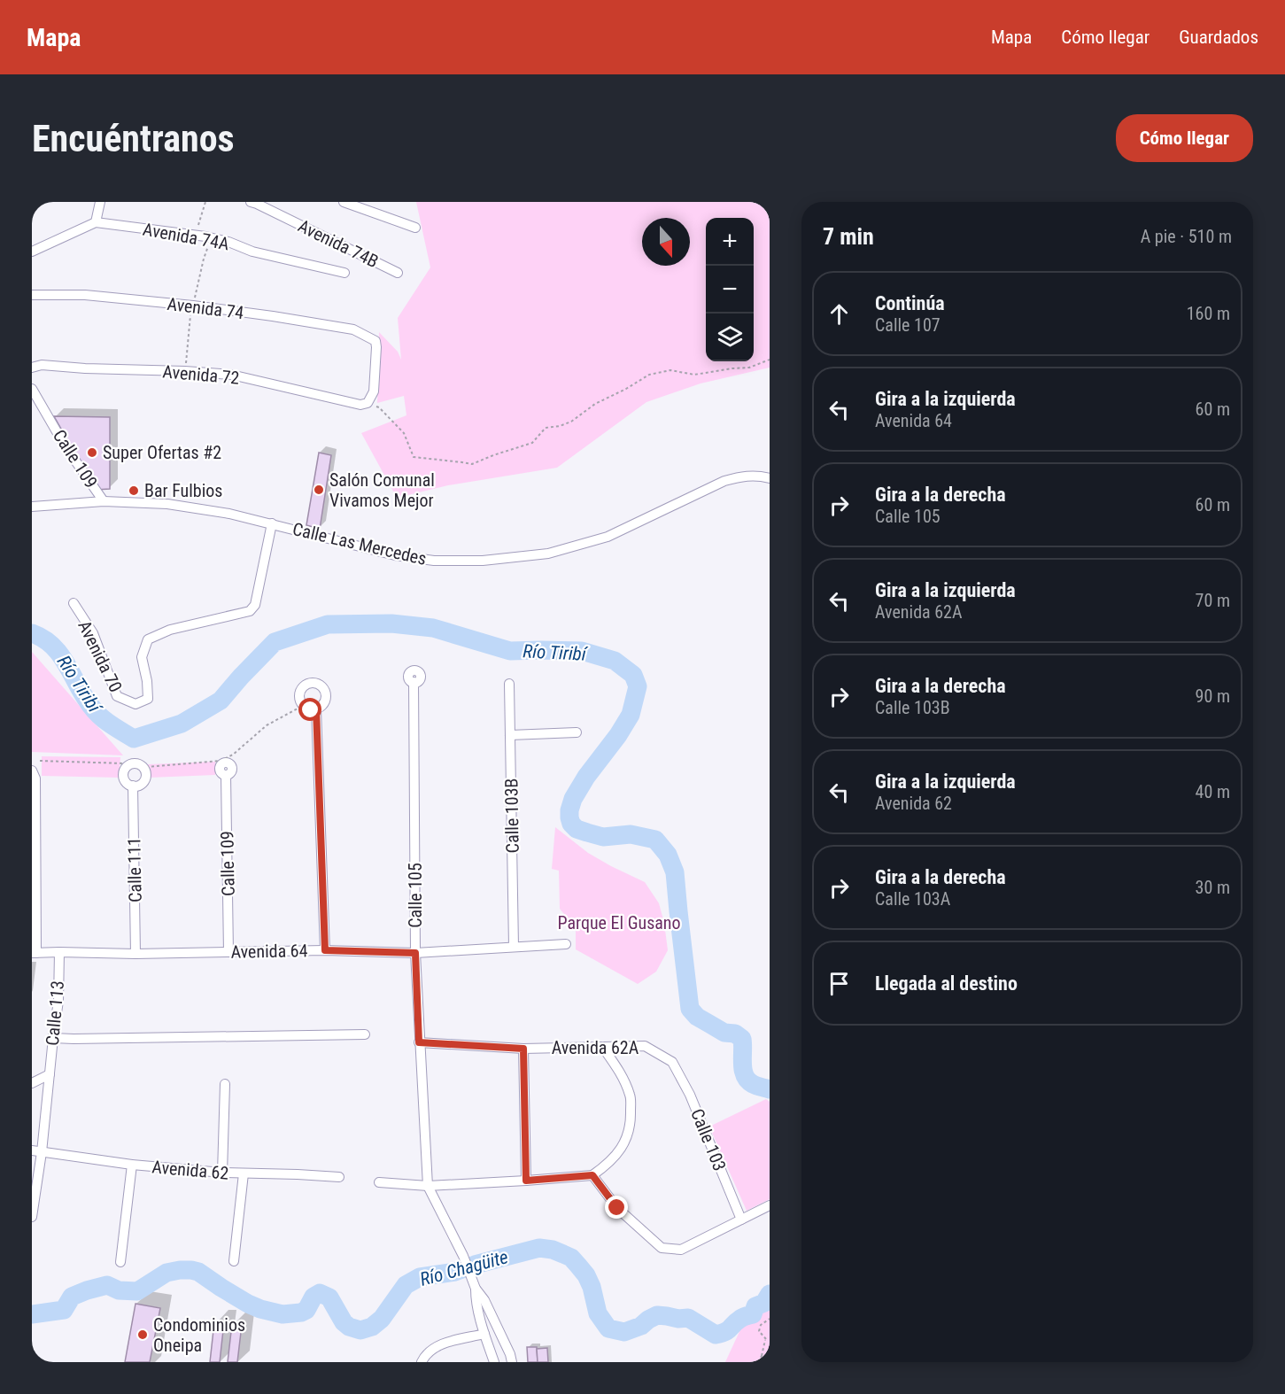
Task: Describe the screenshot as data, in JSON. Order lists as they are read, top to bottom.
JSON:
{
  "streets": {
    "street": [
      "Avenida 74A",
      "Avenida 74B",
      "Avenida 74",
      "Avenida 72",
      "Calle 109",
      "Calle Las Mercedes",
      "Avenida 70",
      "Calle 103B",
      "Calle 111",
      "Calle 105",
      "Avenida 64",
      "Calle 113",
      "Avenida 62A",
      "Calle 103",
      "Avenida 62"
    ]
  },
  "crossings": [
    ["Avenida 74", "Avenida 72"],
    ["Calle 109", "Calle Las Mercedes"],
    ["Calle 109", "Avenida 64"],
    ["Calle Las Mercedes", "Avenida 70"],
    ["Calle 103B", "Avenida 64"],
    ["Calle 111", "Avenida 64"],
    ["Calle 105", "Avenida 64"],
    ["Calle 105", "Avenida 62A"],
    ["Avenida 64", "Calle 113"],
    ["Calle 113", "Avenida 62"],
    ["Avenida 62A", "Calle 103"]
  ],
  "water": ["Río Tiribí", "Río Chagüite"],
  "parks": ["Parque El Gusano"],
  "places": [
    "Super Ofertas #2",
    "Salón Comunal Vivamos Mejor",
    "Bar Fulbios",
    "Condominios Oneipa"
  ],
  "north": "bottom",
  "page": {
    "header": "Mapa",
    "nav": ["Mapa", "Cómo llegar", "Guardados"],
    "buttons": "Cómo llegar",
    "title": "Encuéntranos",
    "heading": ["7 min", "A pie · 510 m"],
    "map_buttons": ["+", "−"],
    "list": [
      ["Continúa", "Calle 107", "160 m"],
      ["Gira a la izquierda", "Avenida 64", "60 m"],
      ["Gira a la derecha", "Calle 105", "60 m"],
      ["Gira a la izquierda", "Avenida 62A", "70 m"],
      ["Gira a la derecha", "Calle 103B", "90 m"],
      ["Gira a la izquierda", "Avenida 62", "40 m"],
      ["Gira a la derecha", "Calle 103A", "30 m"],
      "Llegada al destino"
    ]
  }
}
